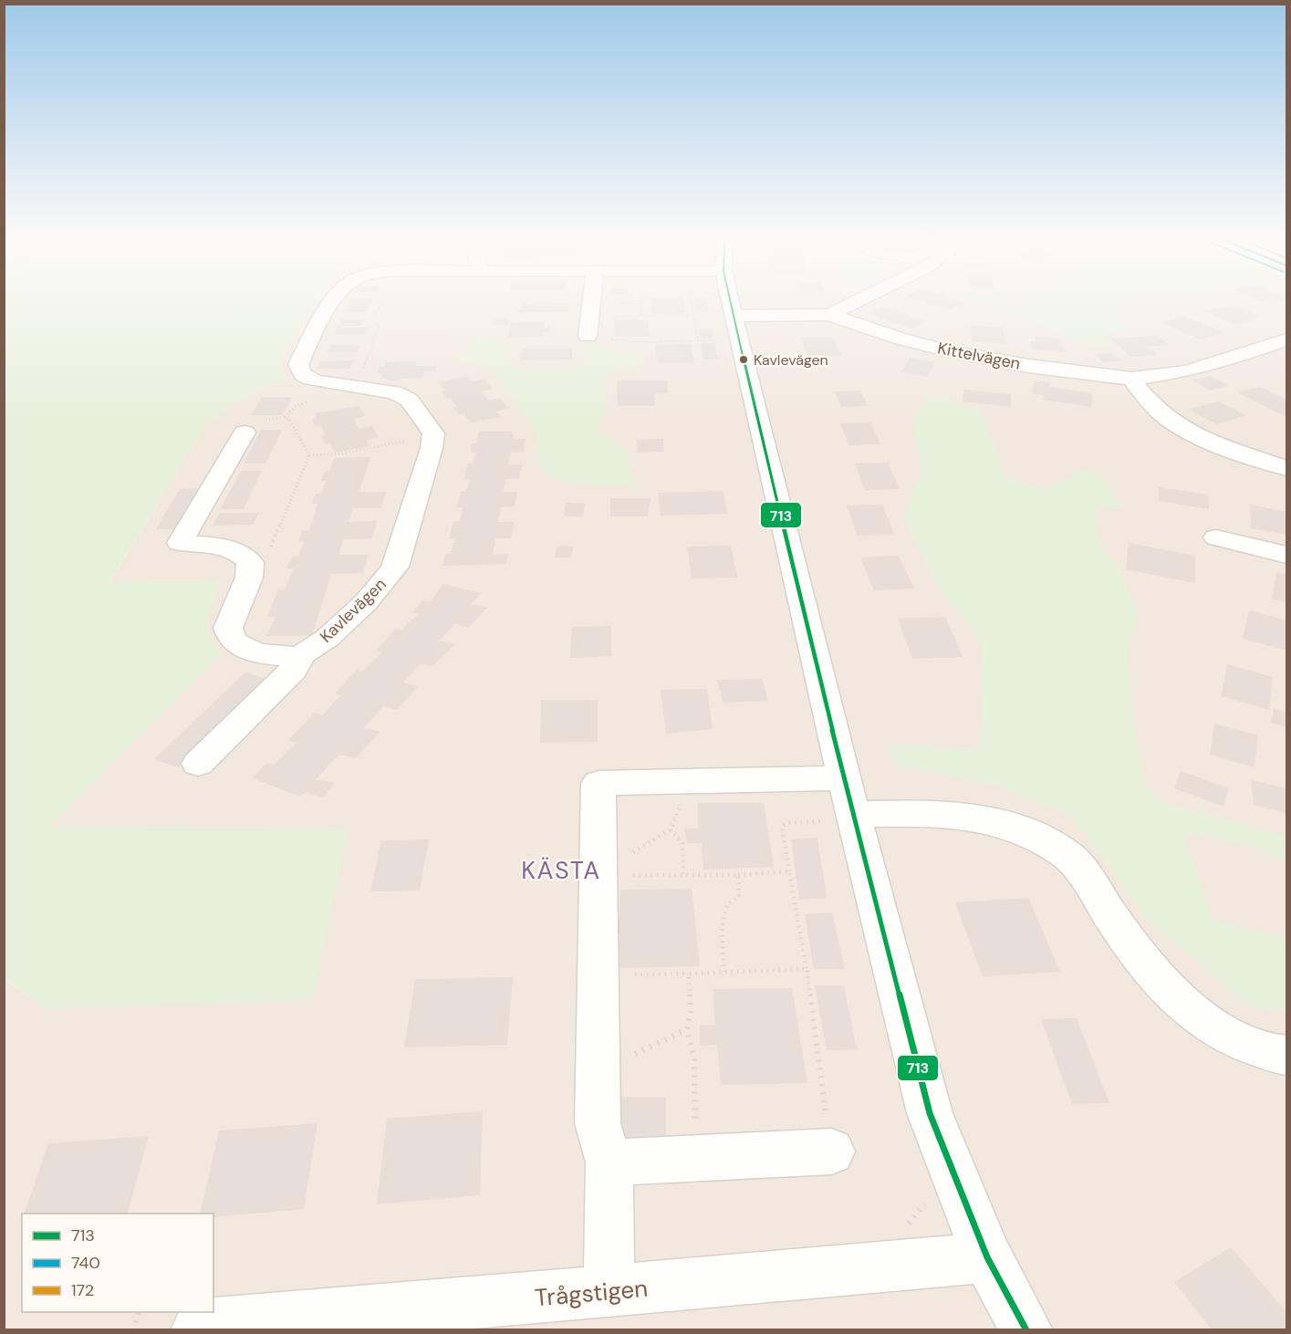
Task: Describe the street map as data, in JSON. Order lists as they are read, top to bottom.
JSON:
{
  "streets": {
    "street": ["Kittelvägen", "Kavlevägen", "Trågstigen"]
  },
  "districts": ["KÄSTA"],
  "places": ["Kavlevägen"],
  "lines": ["transit line 713"],
  "legend": ["713", "740", "172"]
}
